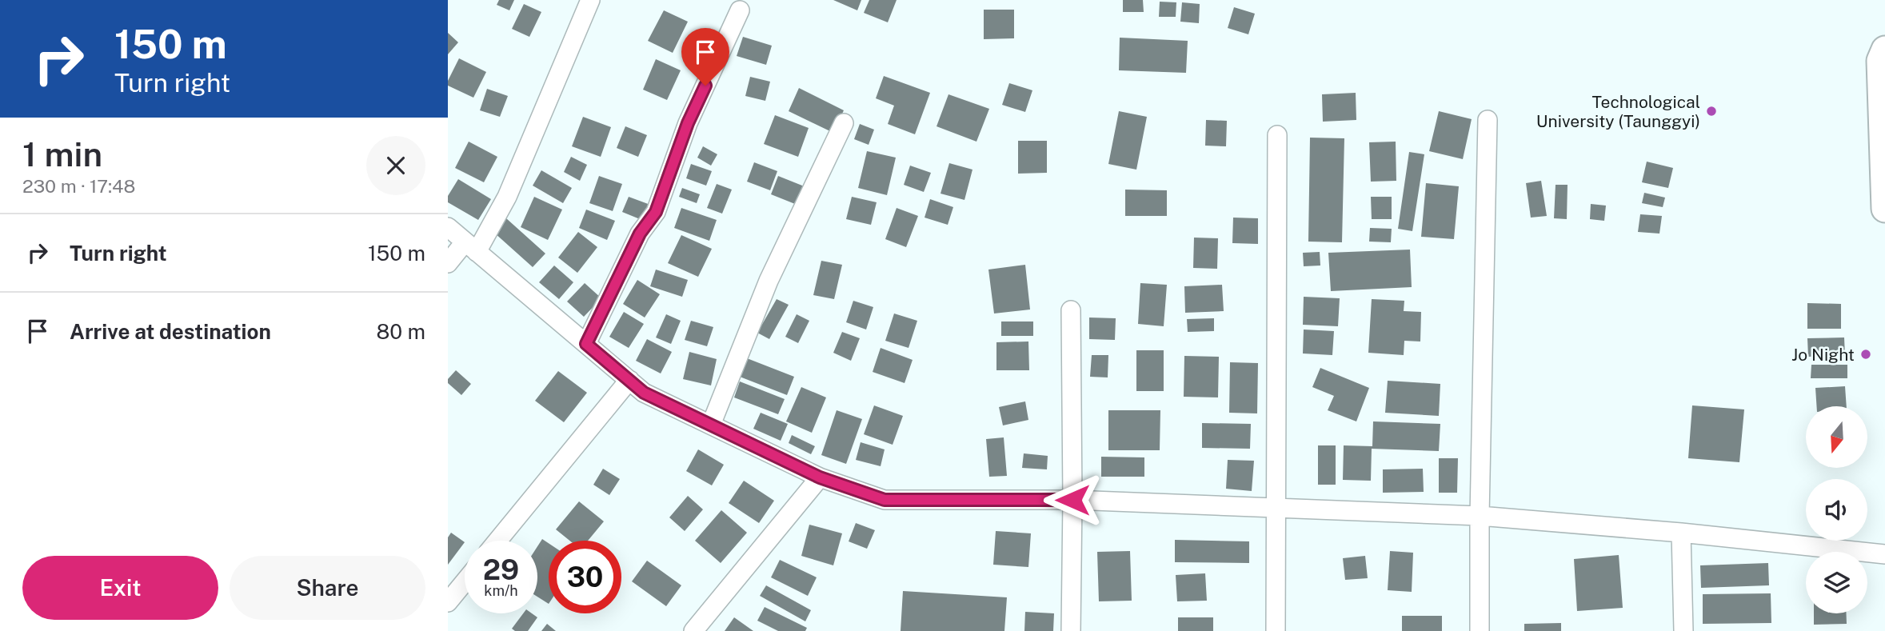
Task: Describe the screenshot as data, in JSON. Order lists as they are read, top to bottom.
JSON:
{
  "places": ["Technological University (Taunggyi)", "Jo Night"],
  "north": "bottom",
  "page": {
    "turn": ["150 m", "Turn right"],
    "heading": ["1 min", "230 m · 17:48"],
    "list": [
      {
        "name": "Turn right",
        "value": "150 m"
      },
      {
        "name": "Arrive at destination",
        "value": "80 m"
      }
    ],
    "speed": "29 km/h",
    "limit": "30",
    "buttons": ["Exit", "Share"]
  }
}
